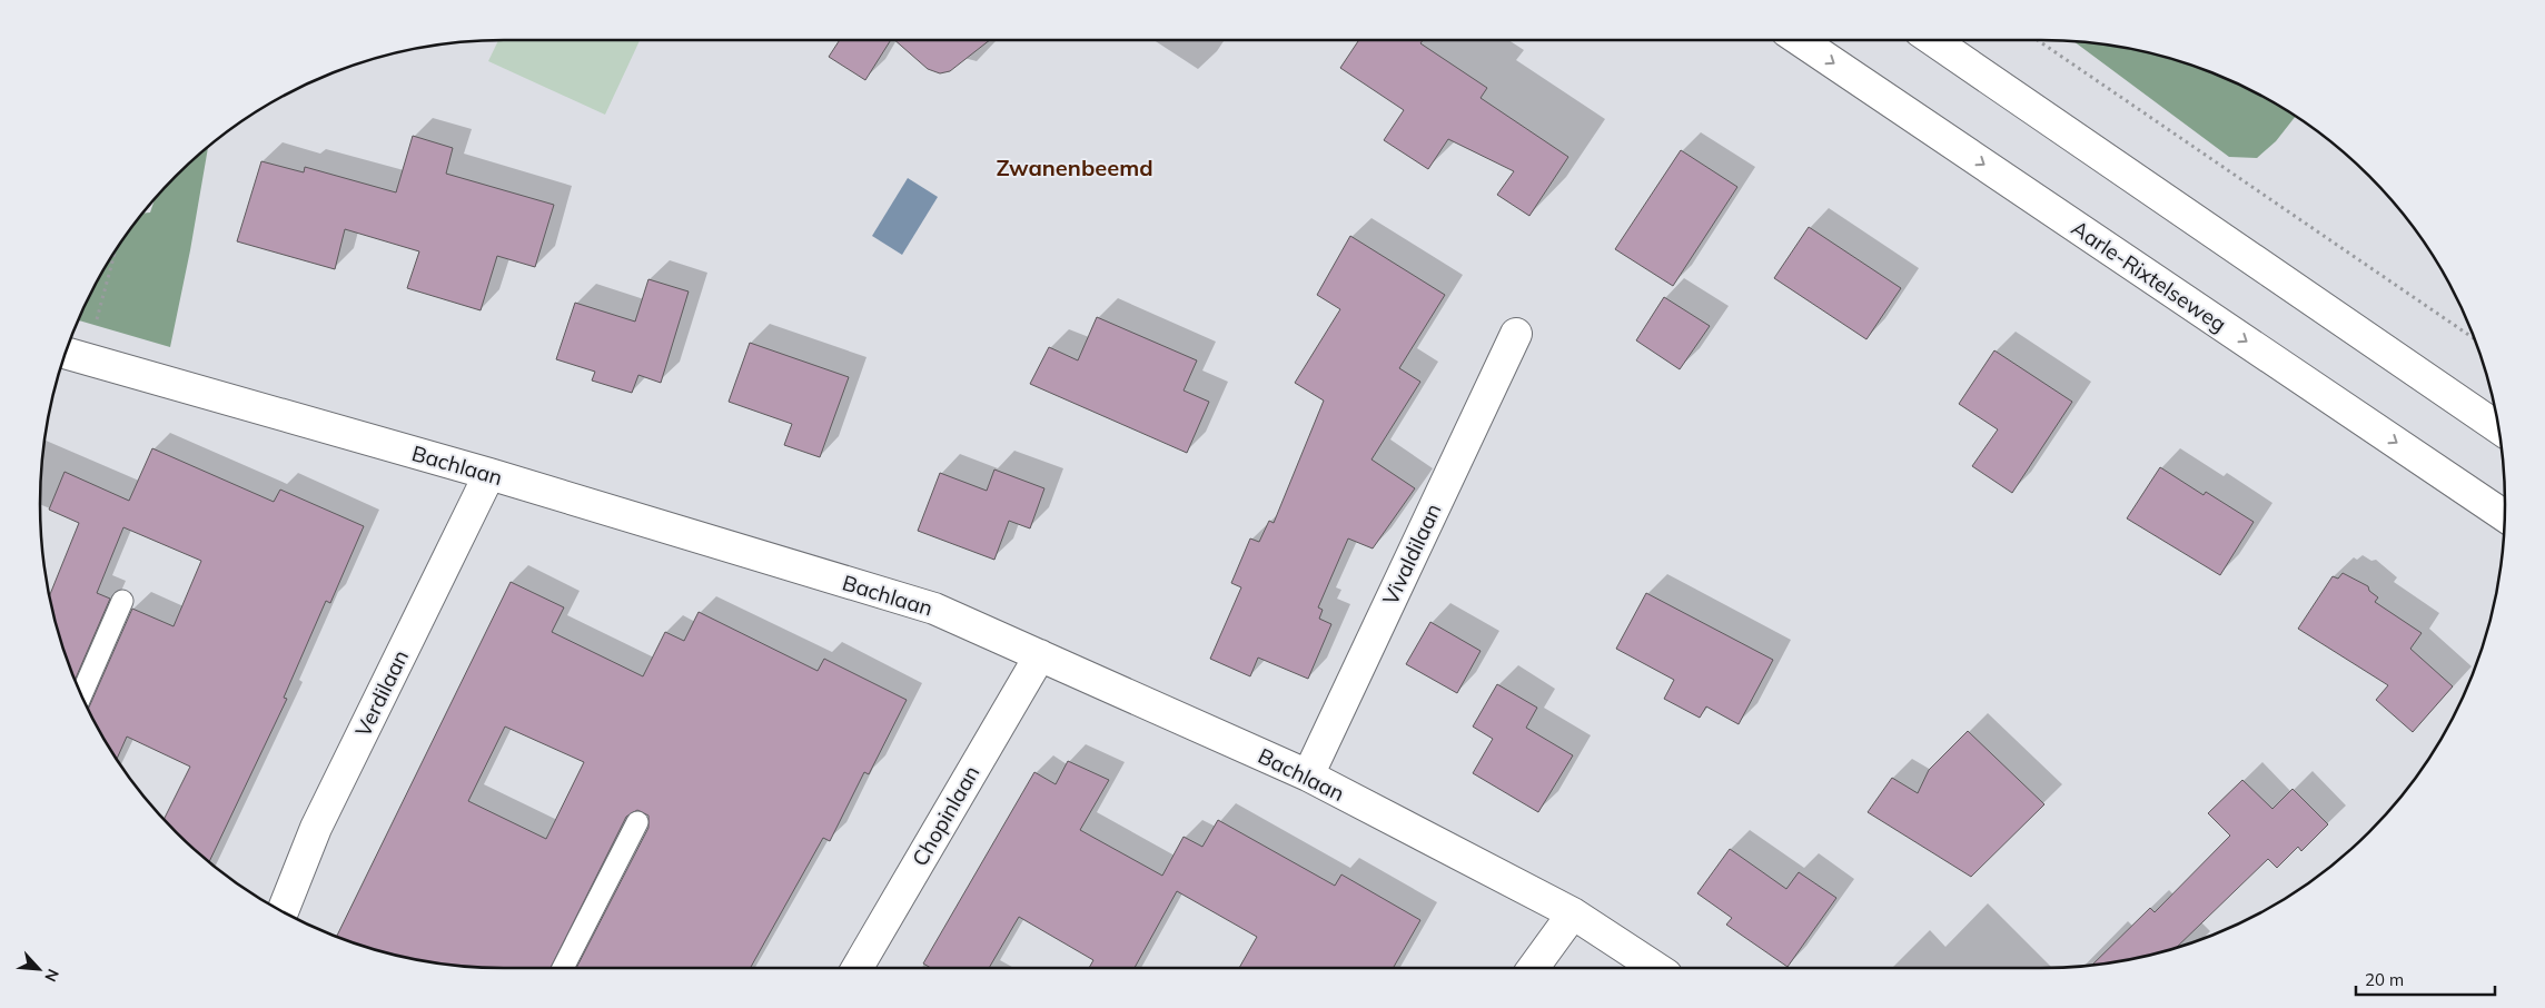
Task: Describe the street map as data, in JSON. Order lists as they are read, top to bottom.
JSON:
{
  "streets": {
    "street": [
      "Aarle-Rixtelseweg",
      "Bachlaan",
      "Vivaldilaan",
      "Verdilaan",
      "Chopinlaan"
    ]
  },
  "crossings": [
    ["Bachlaan", "Vivaldilaan"],
    ["Bachlaan", "Verdilaan"],
    ["Bachlaan", "Chopinlaan"]
  ],
  "districts": ["Zwanenbeemd"],
  "scale_bar": "20 m",
  "north": "bottom right"
}
